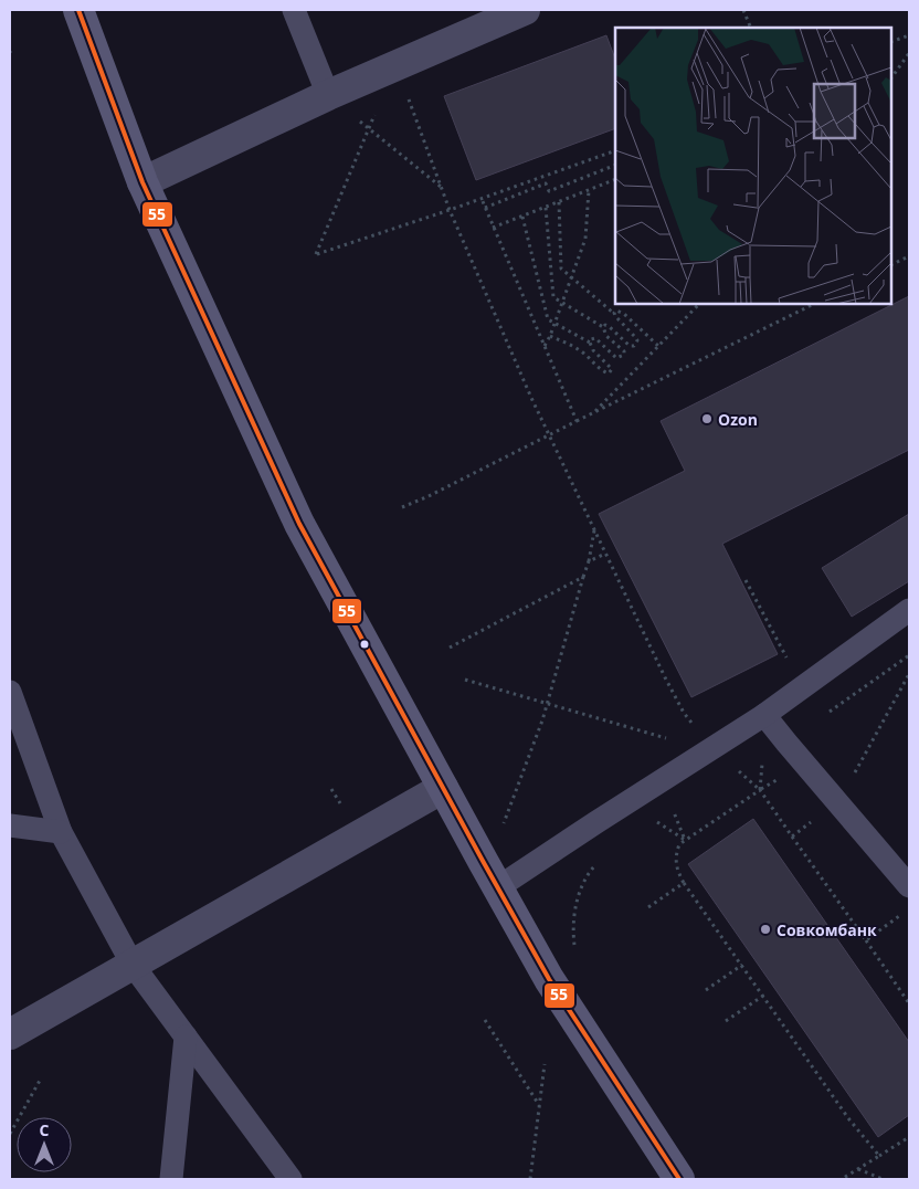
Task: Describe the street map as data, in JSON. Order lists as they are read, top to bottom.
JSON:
{
  "places": ["Ozon", "Совкомбанк"],
  "lines": ["transit line 55"],
  "north": "top"
}
